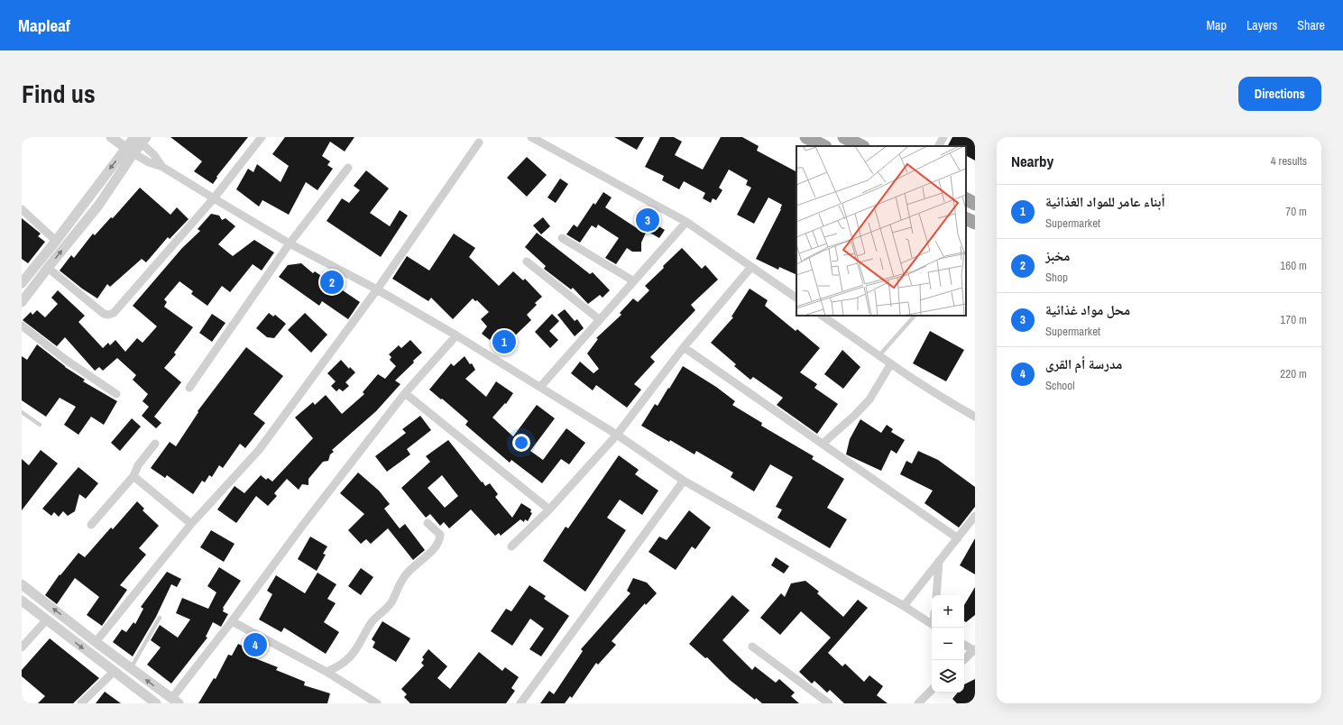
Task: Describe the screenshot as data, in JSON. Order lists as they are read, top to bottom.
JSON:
{
  "page": {
    "header": "Mapleaf",
    "nav": ["Map", "Layers", "Share"],
    "title": "Find us",
    "buttons": "Directions",
    "heading": ["Nearby", "4 results"],
    "list": [
      {
        "mark": "1",
        "name": "أبناء عامر للمواد الغذائية",
        "note": "Supermarket",
        "value": "70 m"
      },
      {
        "mark": "2",
        "name": "مخبز",
        "note": "Shop",
        "value": "160 m"
      },
      {
        "mark": "3",
        "name": "محل مواد غذائية",
        "note": "Supermarket",
        "value": "170 m"
      },
      {
        "mark": "4",
        "name": "مدرسة أم القرى",
        "note": "School",
        "value": "220 m"
      }
    ],
    "pins": [
      "3",
      "2",
      "1",
      "4"
    ],
    "map_buttons": ["+", "−"]
  }
}
